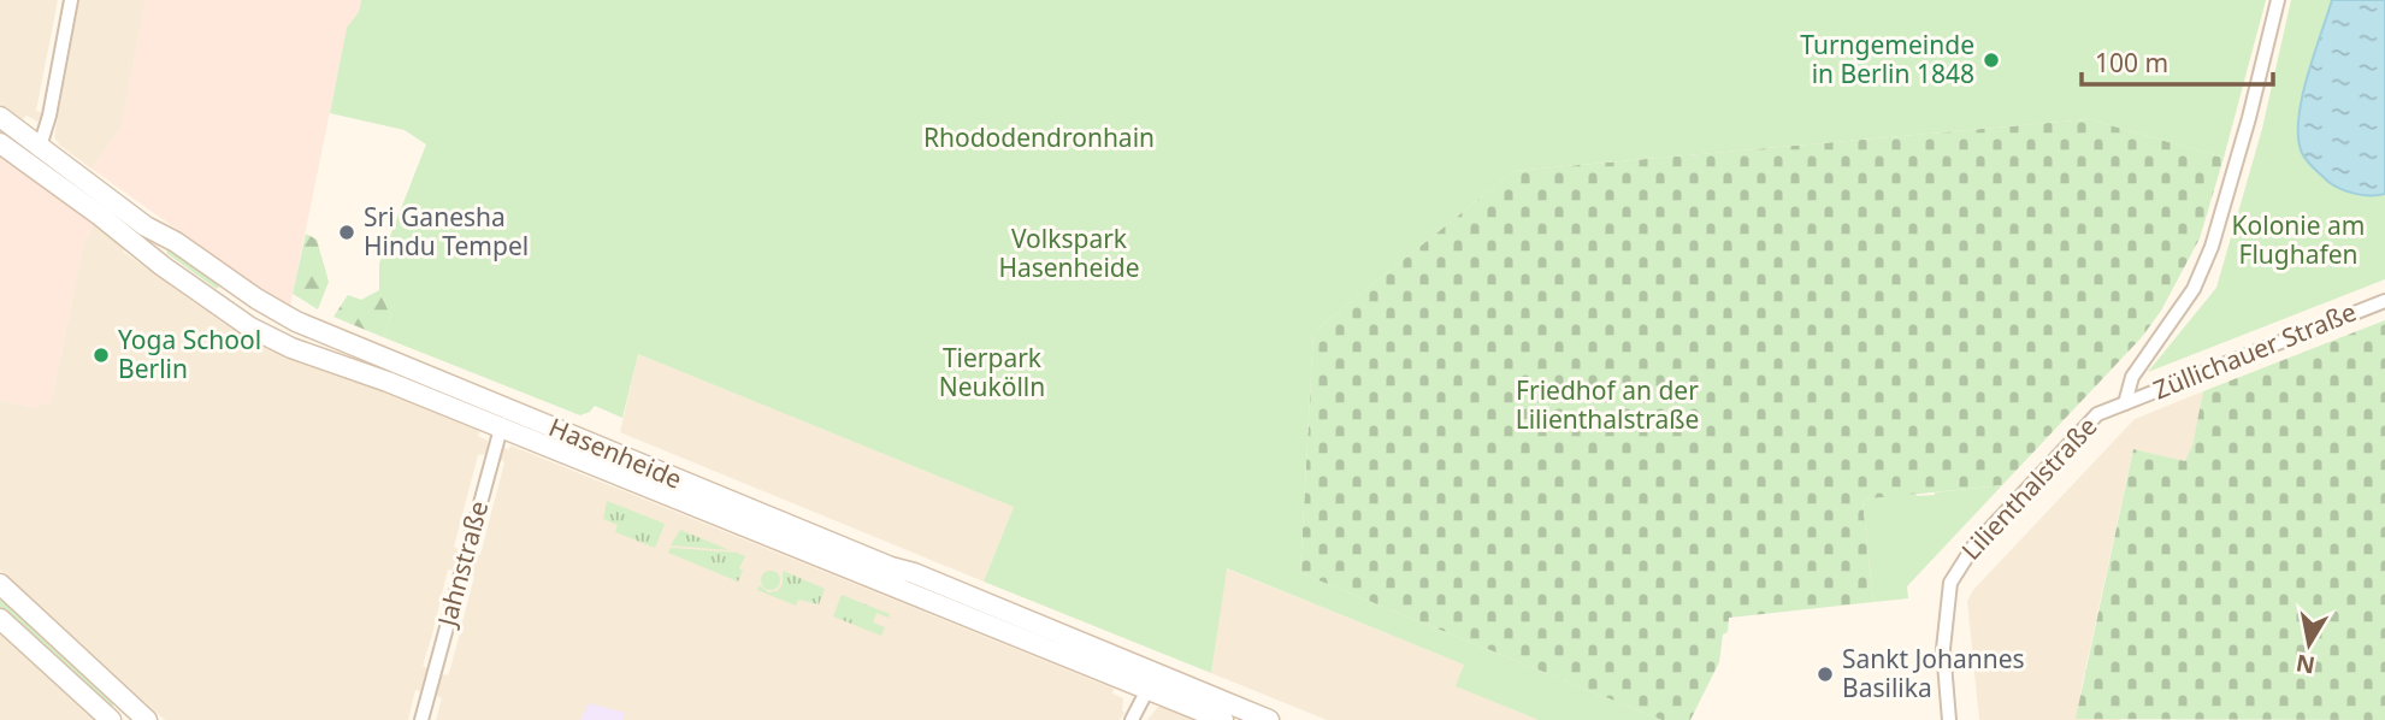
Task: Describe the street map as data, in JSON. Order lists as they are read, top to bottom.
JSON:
{
  "streets": {
    "main road": ["Hasenheide"],
    "street": ["Züllichauer Straße", "Lilienthalstraße", "Jahnstraße"]
  },
  "crossings": [
    ["Züllichauer Straße", "Lilienthalstraße"],
    ["Hasenheide", "Jahnstraße"]
  ],
  "parks": [
    "Rhododendronhain",
    "Kolonie am Flughafen",
    "Volkspark Hasenheide",
    "Tierpark Neukölln",
    "Friedhof an der Lilienthalstraße"
  ],
  "places": [
    "Turngemeinde in Berlin 1848",
    "Sri Ganesha Hindu Tempel",
    "Yoga School Berlin",
    "Sankt Johannes Basilika"
  ],
  "scale_bar": "100 m",
  "north": "bottom"
}
